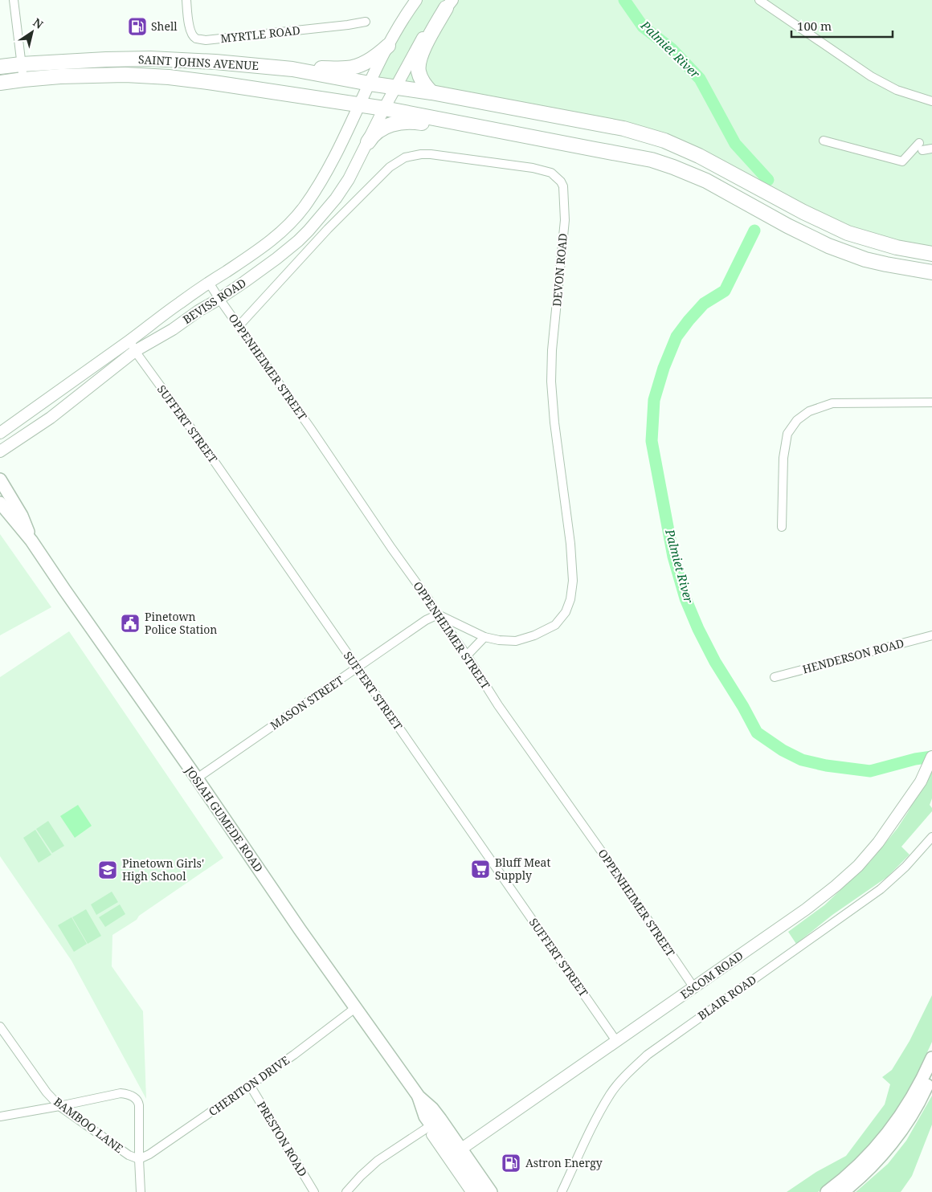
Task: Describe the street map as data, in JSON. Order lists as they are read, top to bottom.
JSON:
{
  "streets": {
    "highway": ["SAINT JOHNS AVENUE"],
    "main road": ["BEVISS ROAD", "JOSIAH GUMEDE ROAD", "ESCOM ROAD"],
    "street": [
      "MYRTLE ROAD",
      "DEVON ROAD",
      "OPPENHEIMER STREET",
      "SUFFERT STREET",
      "HENDERSON ROAD",
      "MASON STREET",
      "BLAIR ROAD",
      "CHERITON DRIVE",
      "BAMBOO LANE",
      "PRESTON ROAD"
    ]
  },
  "crossings": [
    ["SAINT JOHNS AVENUE", "BEVISS ROAD"],
    ["DEVON ROAD", "OPPENHEIMER STREET"],
    ["DEVON ROAD", "MASON STREET"],
    ["BEVISS ROAD", "OPPENHEIMER STREET"],
    ["BEVISS ROAD", "SUFFERT STREET"],
    ["OPPENHEIMER STREET", "MASON STREET"],
    ["OPPENHEIMER STREET", "ESCOM ROAD"],
    ["SUFFERT STREET", "MASON STREET"],
    ["SUFFERT STREET", "ESCOM ROAD"],
    ["MASON STREET", "JOSIAH GUMEDE ROAD"],
    ["JOSIAH GUMEDE ROAD", "ESCOM ROAD"],
    ["JOSIAH GUMEDE ROAD", "CHERITON DRIVE"],
    ["CHERITON DRIVE", "BAMBOO LANE"],
    ["CHERITON DRIVE", "PRESTON ROAD"]
  ],
  "water": ["Palmiet River"],
  "places": {
    "fuel station": ["Shell", "Astron Energy"],
    "public building": ["Pinetown Police Station"],
    "supermarket": ["Bluff Meat Supply"],
    "school or university": ["Pinetown Girls' High School"]
  },
  "scale_bar": "100 m",
  "north": "top right"
}
